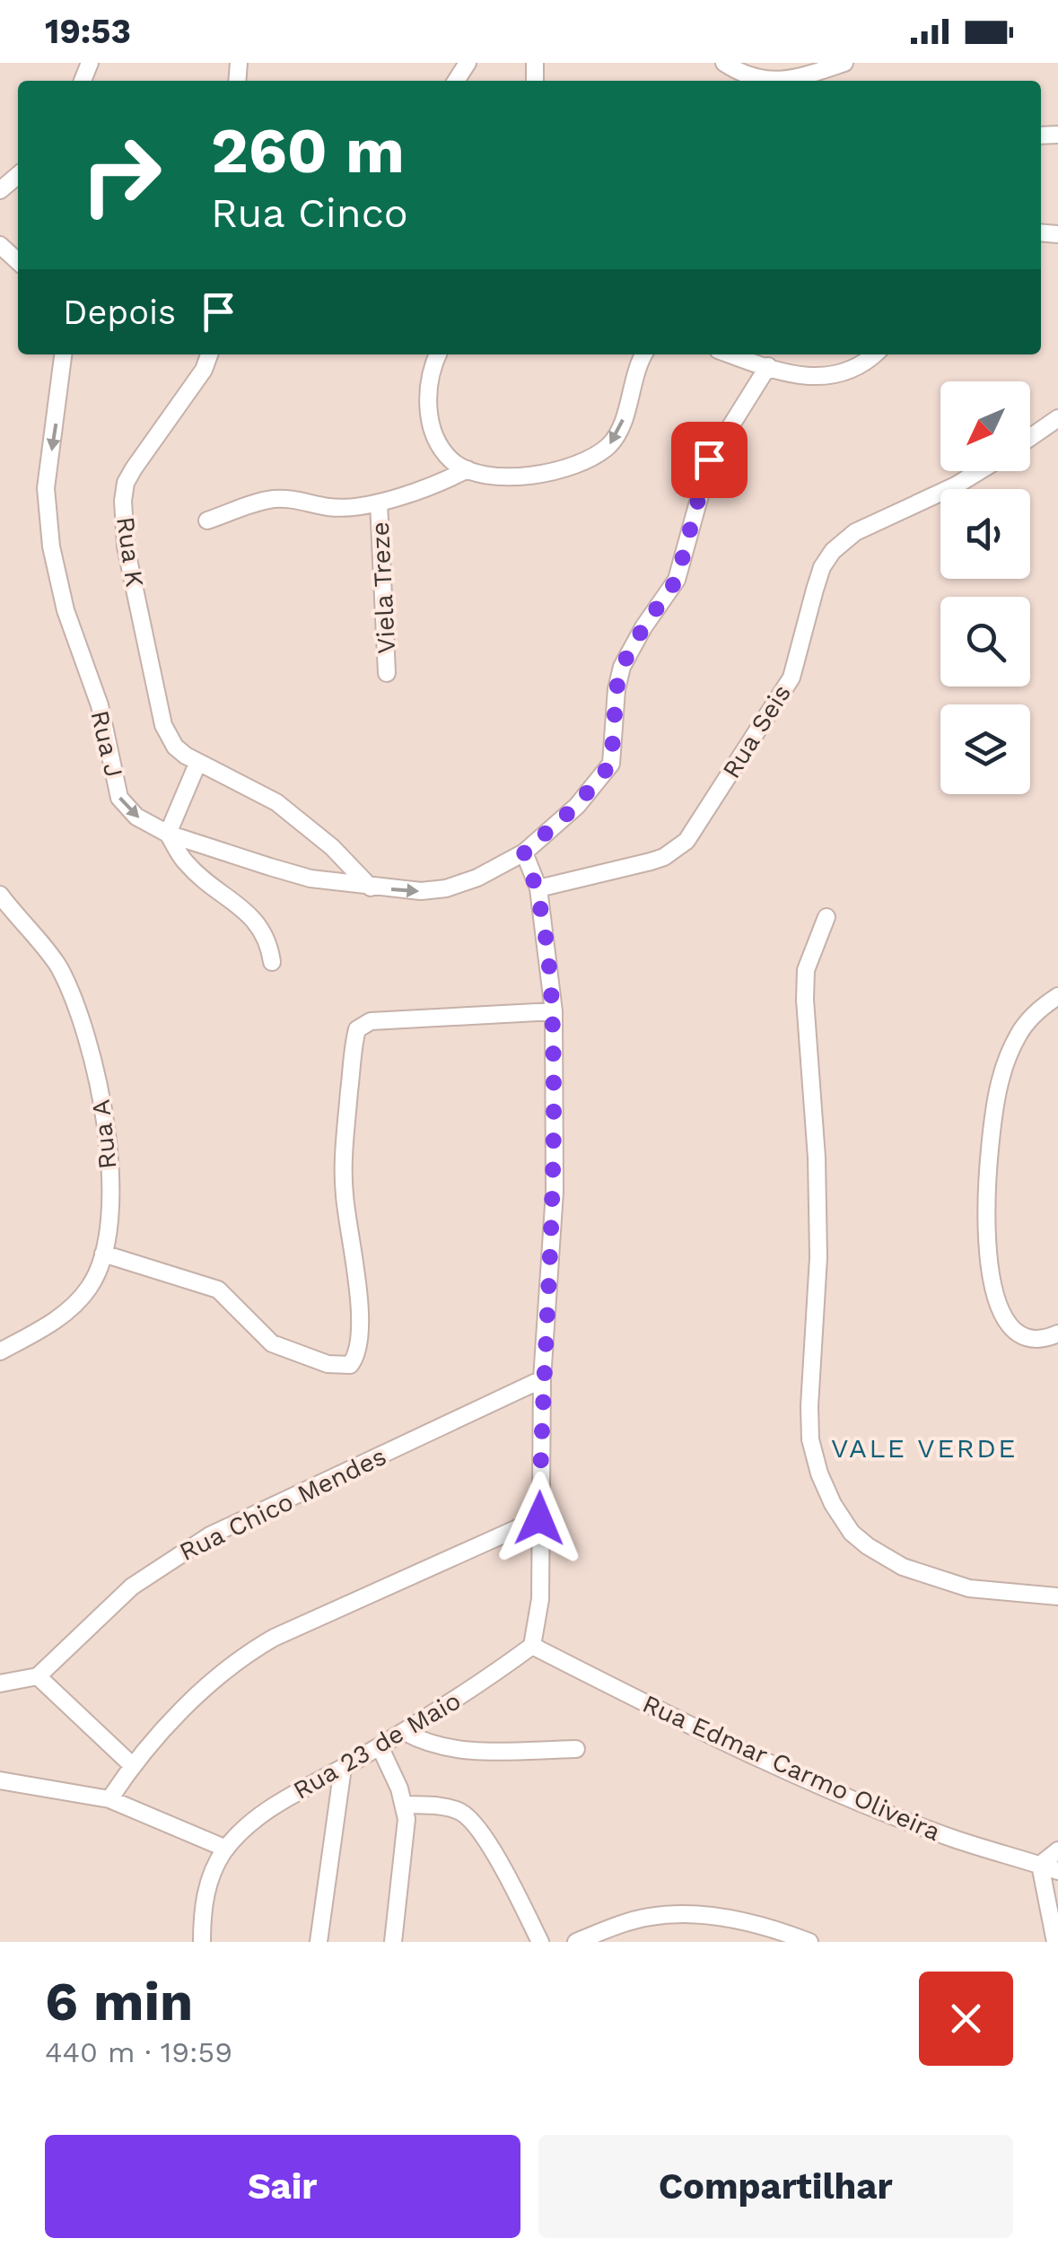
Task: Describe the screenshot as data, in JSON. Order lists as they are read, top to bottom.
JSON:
{
  "streets": {
    "street": [
      "Rua K",
      "Viela Treze",
      "Rua Seis",
      "Rua J",
      "Rua A",
      "Rua Chico Mendes",
      "Rua 23 de Maio",
      "Rua Edmar Carmo Oliveira"
    ]
  },
  "crossings": [
    ["Rua K", "Rua J"],
    ["Rua 23 de Maio", "Rua Edmar Carmo Oliveira"]
  ],
  "districts": ["VALE VERDE"],
  "north": "bottom left",
  "page": {
    "status": "19:53",
    "turn": ["260 m", "Rua Cinco"],
    "then": "Depois",
    "heading": ["6 min", "440 m · 19:59"],
    "buttons": ["Sair", "Compartilhar"]
  }
}
